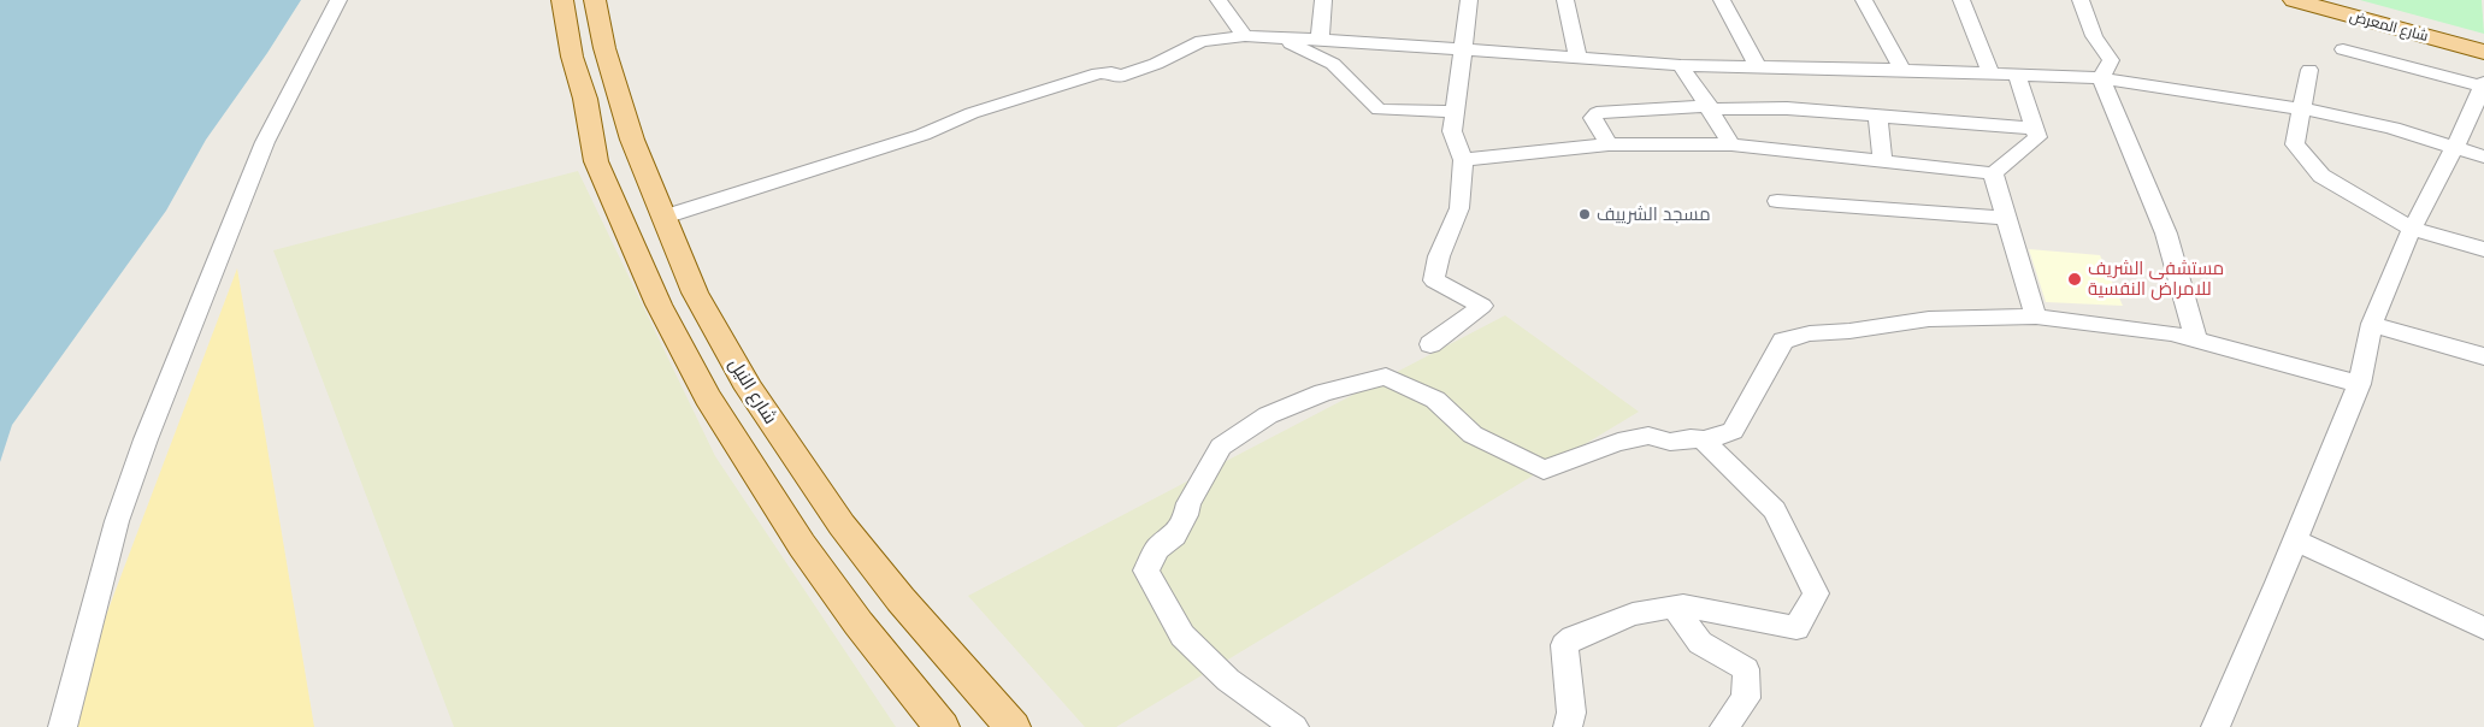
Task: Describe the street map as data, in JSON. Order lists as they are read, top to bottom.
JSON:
{
  "streets": {
    "main road": ["شارع المعرض", "شارع النيل"]
  },
  "places": ["مسجد الشرييف", "مستشفى الشريف للامراض النفسية"]
}
